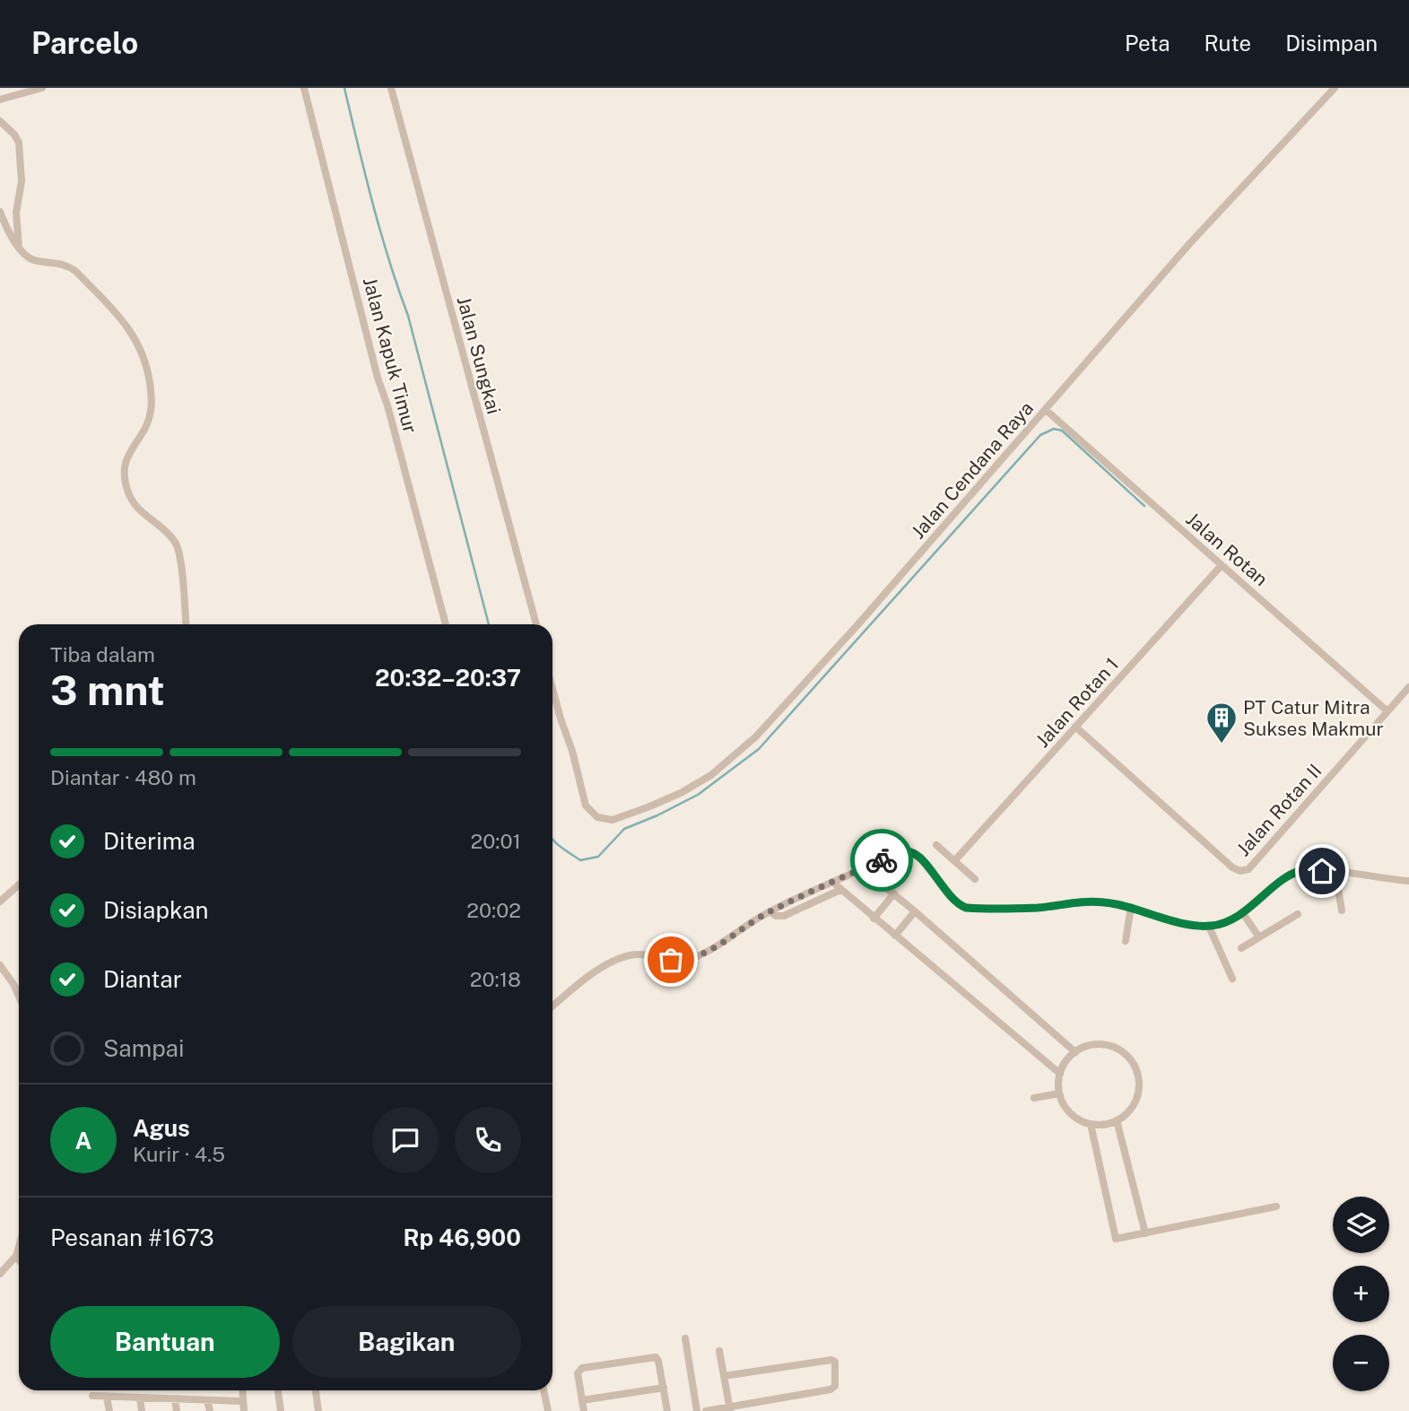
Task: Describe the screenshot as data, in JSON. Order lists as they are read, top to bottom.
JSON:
{
  "streets": {
    "street": [
      "Jalan Kapuk Timur",
      "Jalan Sungkai",
      "Jalan Cendana Raya",
      "Jalan Rotan",
      "Jalan Rotan 1",
      "Jalan Rotan II"
    ]
  },
  "crossings": [
    ["Jalan Cendana Raya", "Jalan Rotan"],
    ["Jalan Rotan", "Jalan Rotan 1"],
    ["Jalan Rotan", "Jalan Rotan II"],
    ["Jalan Rotan 1", "Jalan Rotan II"]
  ],
  "places": {
    "building": ["PT Catur Mitra Sukses Makmur"]
  },
  "page": {
    "header": "Parcelo",
    "nav": ["Peta", "Rute", "Disimpan"],
    "heading": ["3 mnt", "Tiba dalam", "20:32–20:37"],
    "panel": [
      "Agus",
      "Kurir · 4.5",
      "Pesanan #1673",
      "Rp 46,900"
    ],
    "bar": "Diantar · 480 m",
    "list": [
      ["Diterima", "20:01"],
      ["Disiapkan", "20:02"],
      ["Diantar", "20:18"],
      "Sampai"
    ],
    "round": "A",
    "map_buttons": ["+", "−"],
    "buttons": ["Bantuan", "Bagikan"]
  }
}
